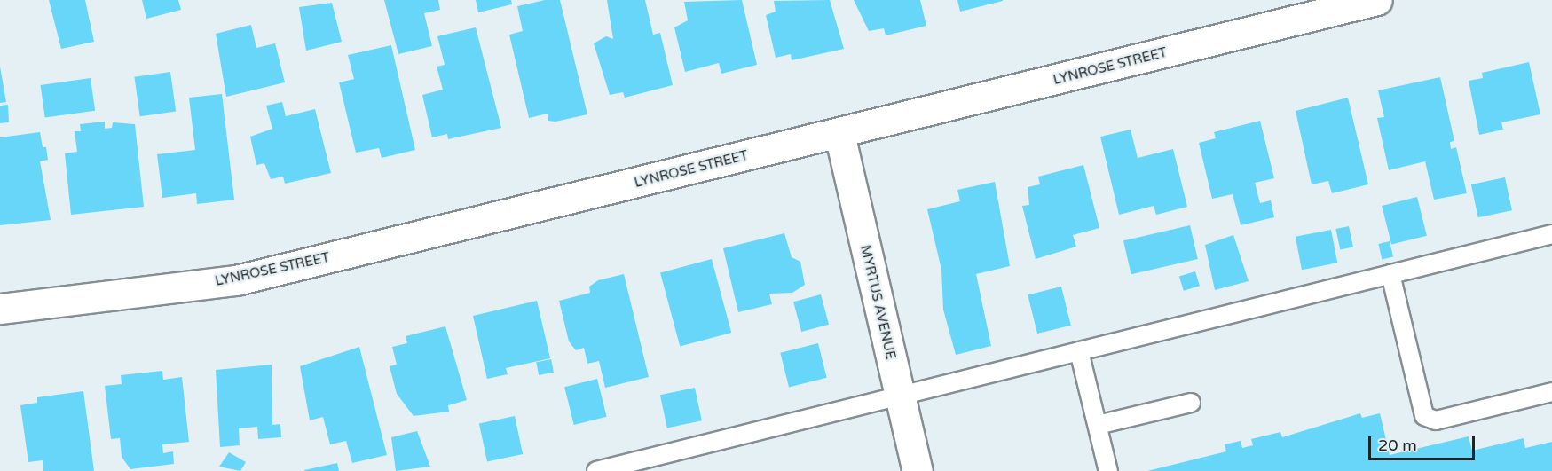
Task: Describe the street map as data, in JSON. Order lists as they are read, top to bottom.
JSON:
{
  "streets": {
    "street": ["LYNROSE STREET", "MYRTUS AVENUE"]
  },
  "crossings": [
    ["LYNROSE STREET", "MYRTUS AVENUE"]
  ],
  "scale_bar": "20 m"
}
